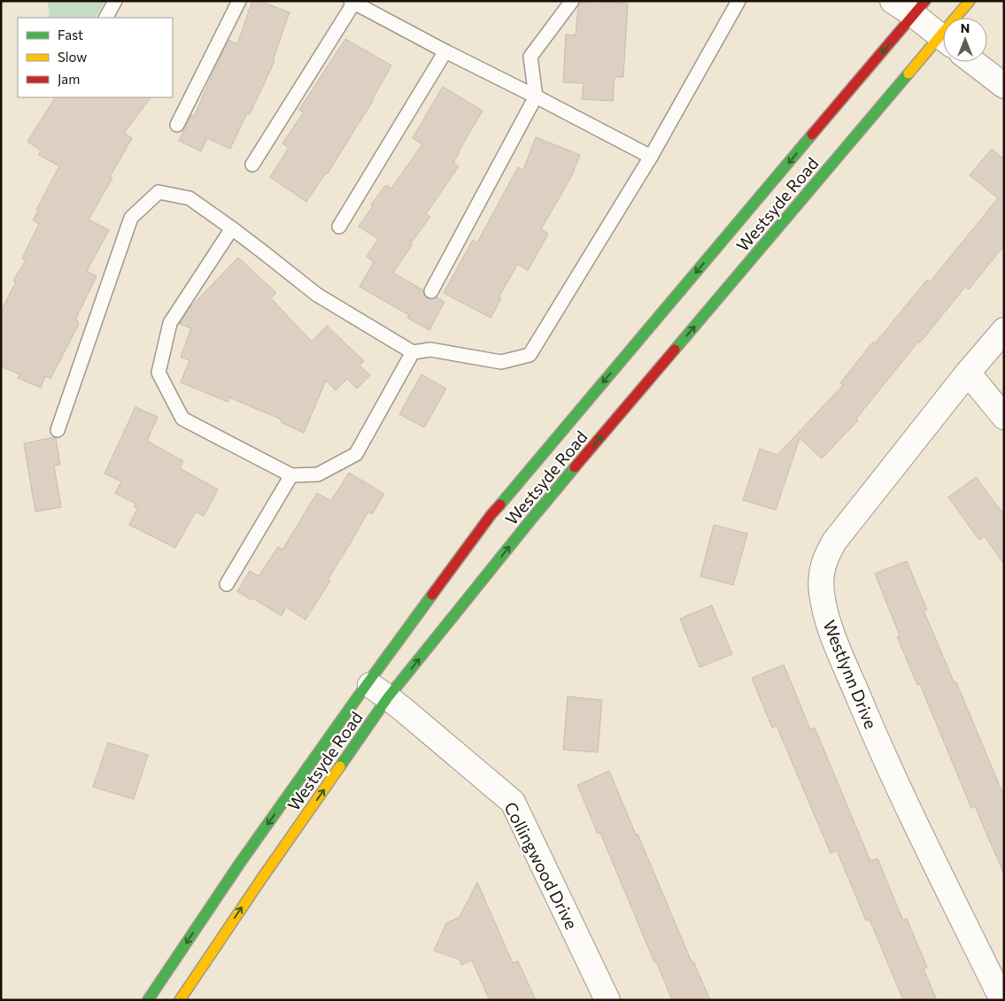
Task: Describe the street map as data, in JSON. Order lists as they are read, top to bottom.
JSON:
{
  "streets": {
    "main road": ["Westsyde Road"],
    "street": ["Westlynn Drive", "Collingwood Drive"]
  },
  "crossings": [
    ["Westsyde Road", "Collingwood Drive"]
  ],
  "legend": ["Fast", "Slow", "Jam"],
  "north": "top"
}
